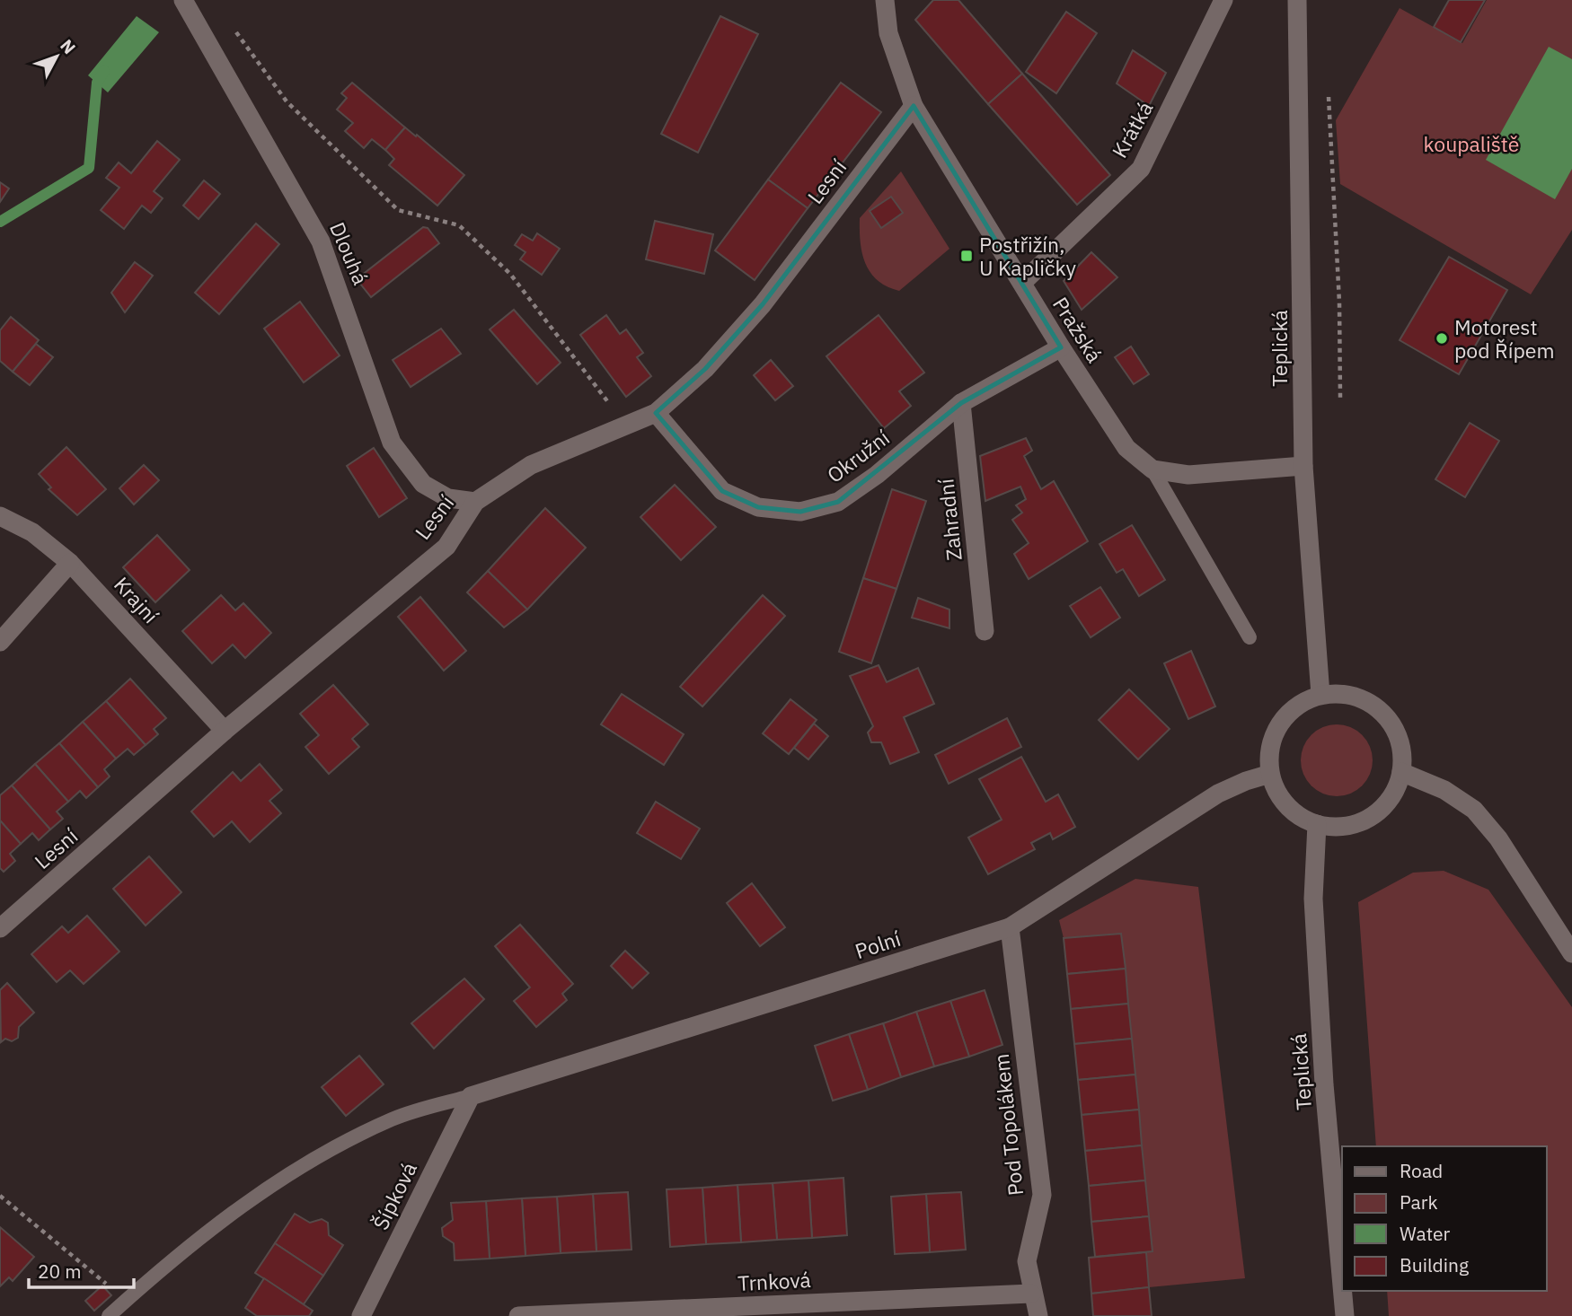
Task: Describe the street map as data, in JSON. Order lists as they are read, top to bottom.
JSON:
{
  "streets": {
    "street": [
      "Krátká",
      "Lesní",
      "Dlouhá",
      "Pražská",
      "Teplická",
      "Okružní",
      "Zahradní",
      "Krajní",
      "Polní",
      "Pod Topolákem",
      "Šípková",
      "Trnková"
    ]
  },
  "crossings": [
    ["Krátká", "Pražská"],
    ["Lesní", "Dlouhá"],
    ["Lesní", "Pražská"],
    ["Lesní", "Okružní"],
    ["Lesní", "Krajní"],
    ["Pražská", "Okružní"],
    ["Teplická", "Polní"],
    ["Okružní", "Zahradní"],
    ["Polní", "Pod Topolákem"],
    ["Polní", "Šípková"],
    ["Pod Topolákem", "Trnková"]
  ],
  "parks": ["koupaliště"],
  "places": {
    "transit": ["Postřižín, U Kapličky"],
    "other": ["Motorest pod Řípem"]
  },
  "legend": [
    "Road",
    "Park",
    "Water",
    "Building"
  ],
  "scale_bar": "20 m",
  "north": "top right"
}
